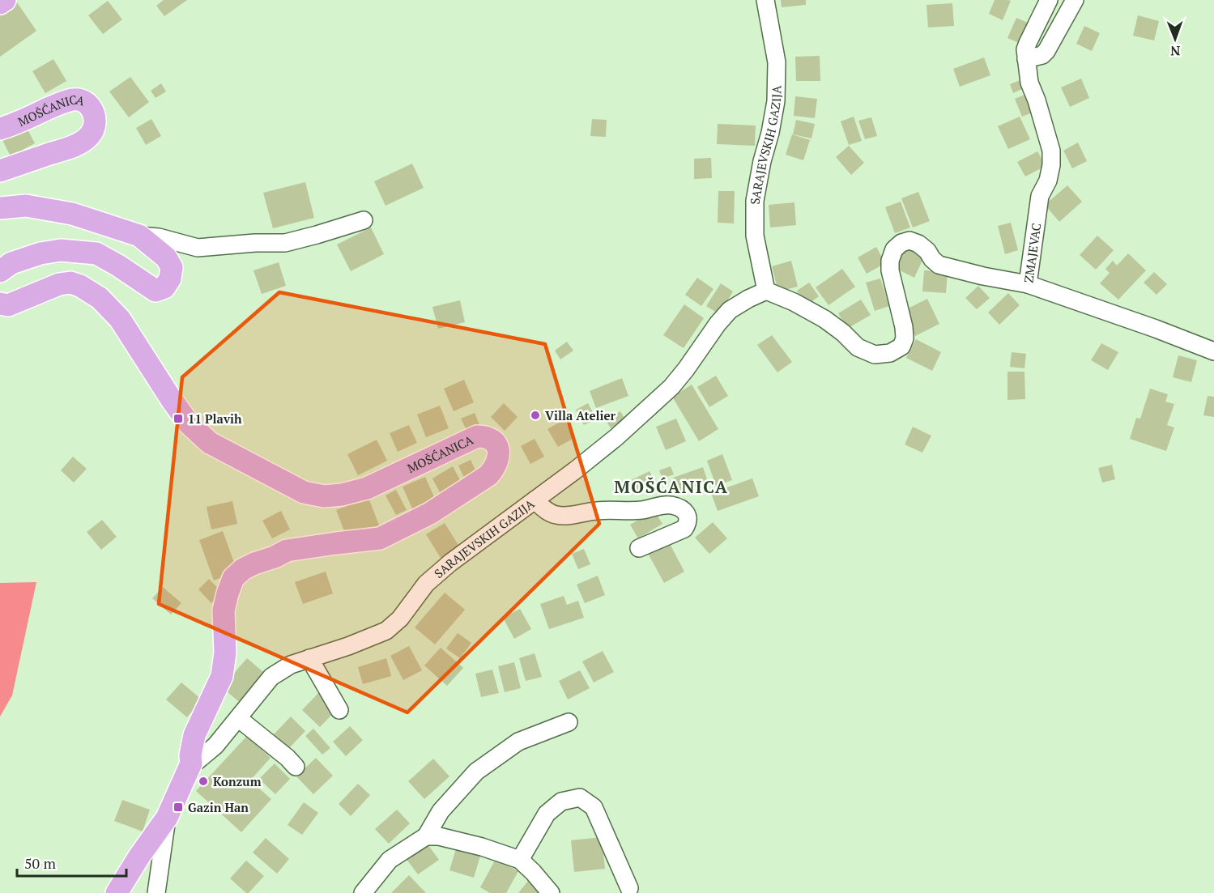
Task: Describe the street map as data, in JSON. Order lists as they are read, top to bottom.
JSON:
{
  "streets": {
    "main road": ["MOŠĆANICA"],
    "street": ["SARAJEVSKIH GAZIJA", "ZMAJEVAC"]
  },
  "crossings": [
    ["MOŠĆANICA", "SARAJEVSKIH GAZIJA"]
  ],
  "districts": ["MOŠĆANICA"],
  "places": {
    "other": ["Villa Atelier", "Konzum"],
    "transit": ["11 Plavih", "Gazin Han"]
  },
  "scale_bar": "50 m",
  "north": "bottom"
}
